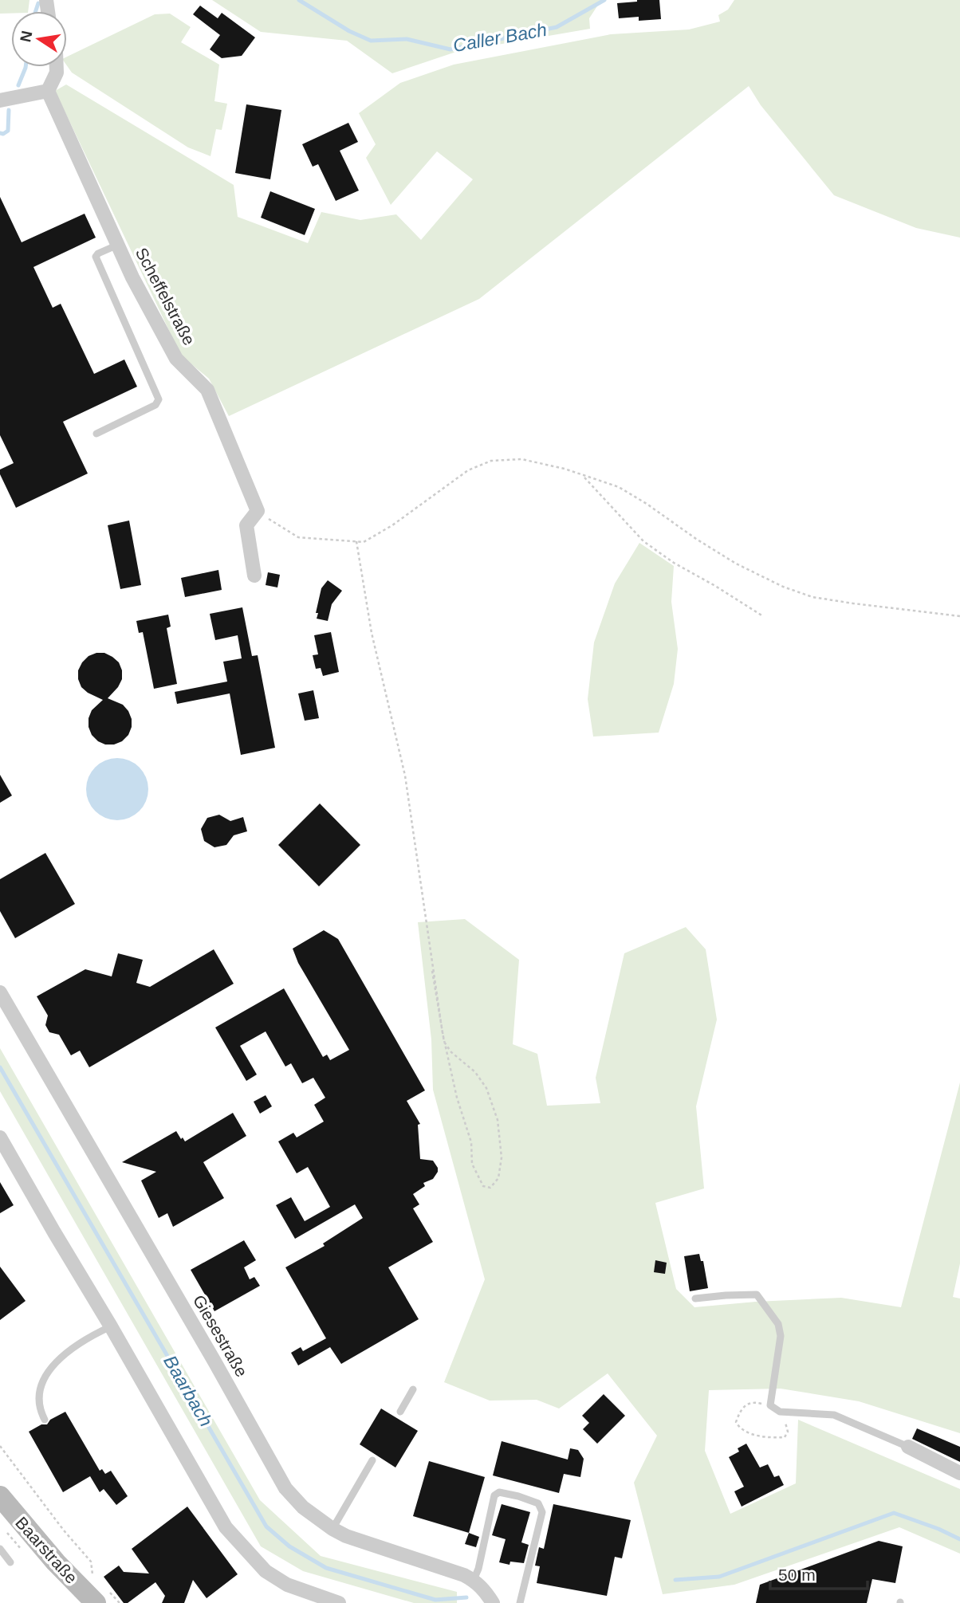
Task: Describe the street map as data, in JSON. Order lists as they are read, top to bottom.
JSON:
{
  "streets": {
    "main road": ["Baarstraße"],
    "street": ["Scheffelstraße", "Giesestraße"]
  },
  "water": ["Caller Bach", "Baarbach"],
  "scale_bar": "50 m",
  "north": "left"
}
